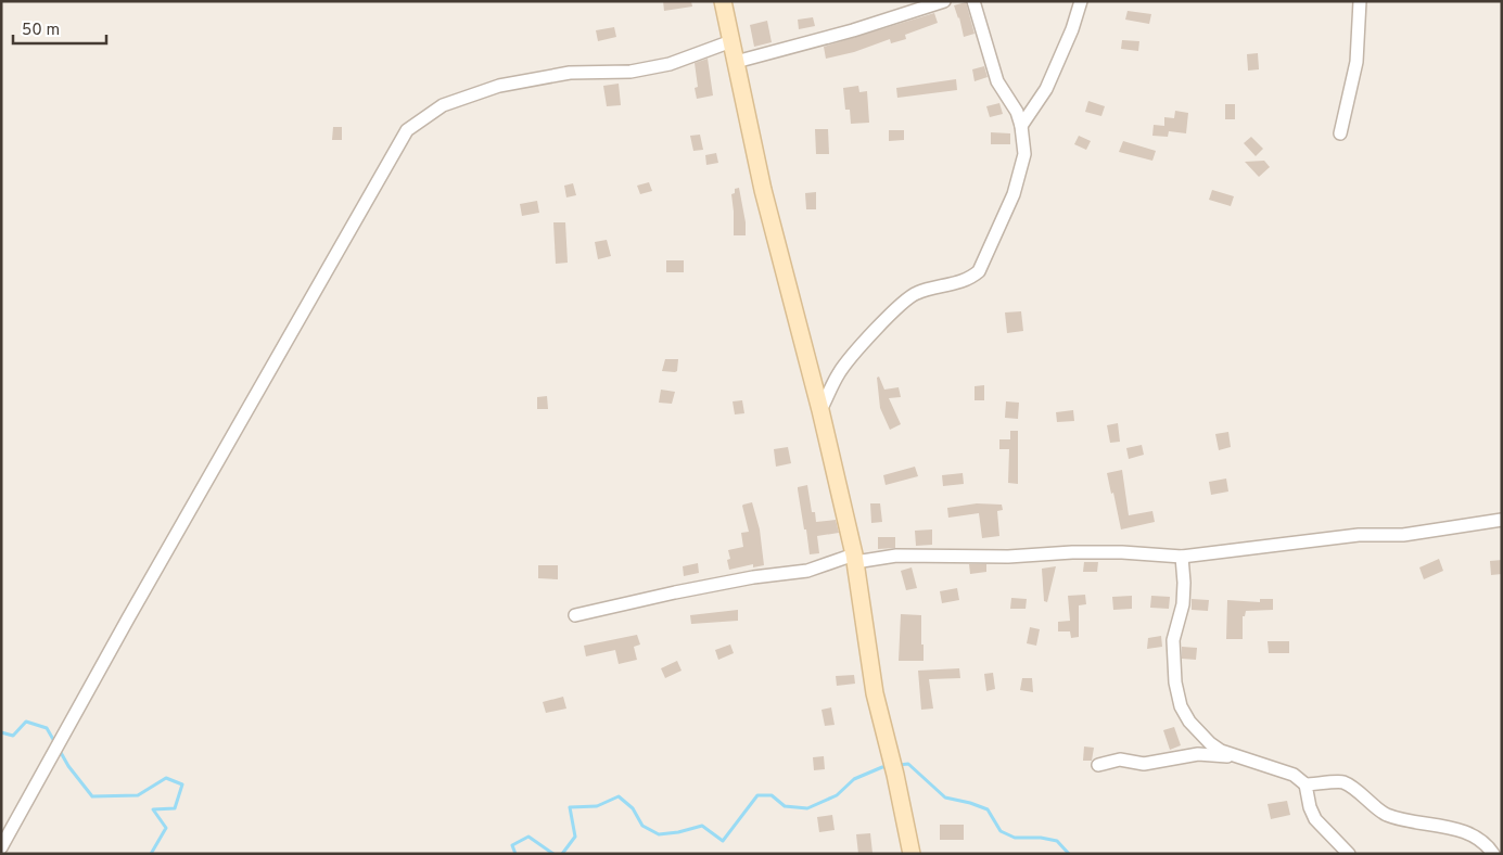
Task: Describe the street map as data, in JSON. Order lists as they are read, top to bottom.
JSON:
{
  "scale_bar": "50 m"
}
